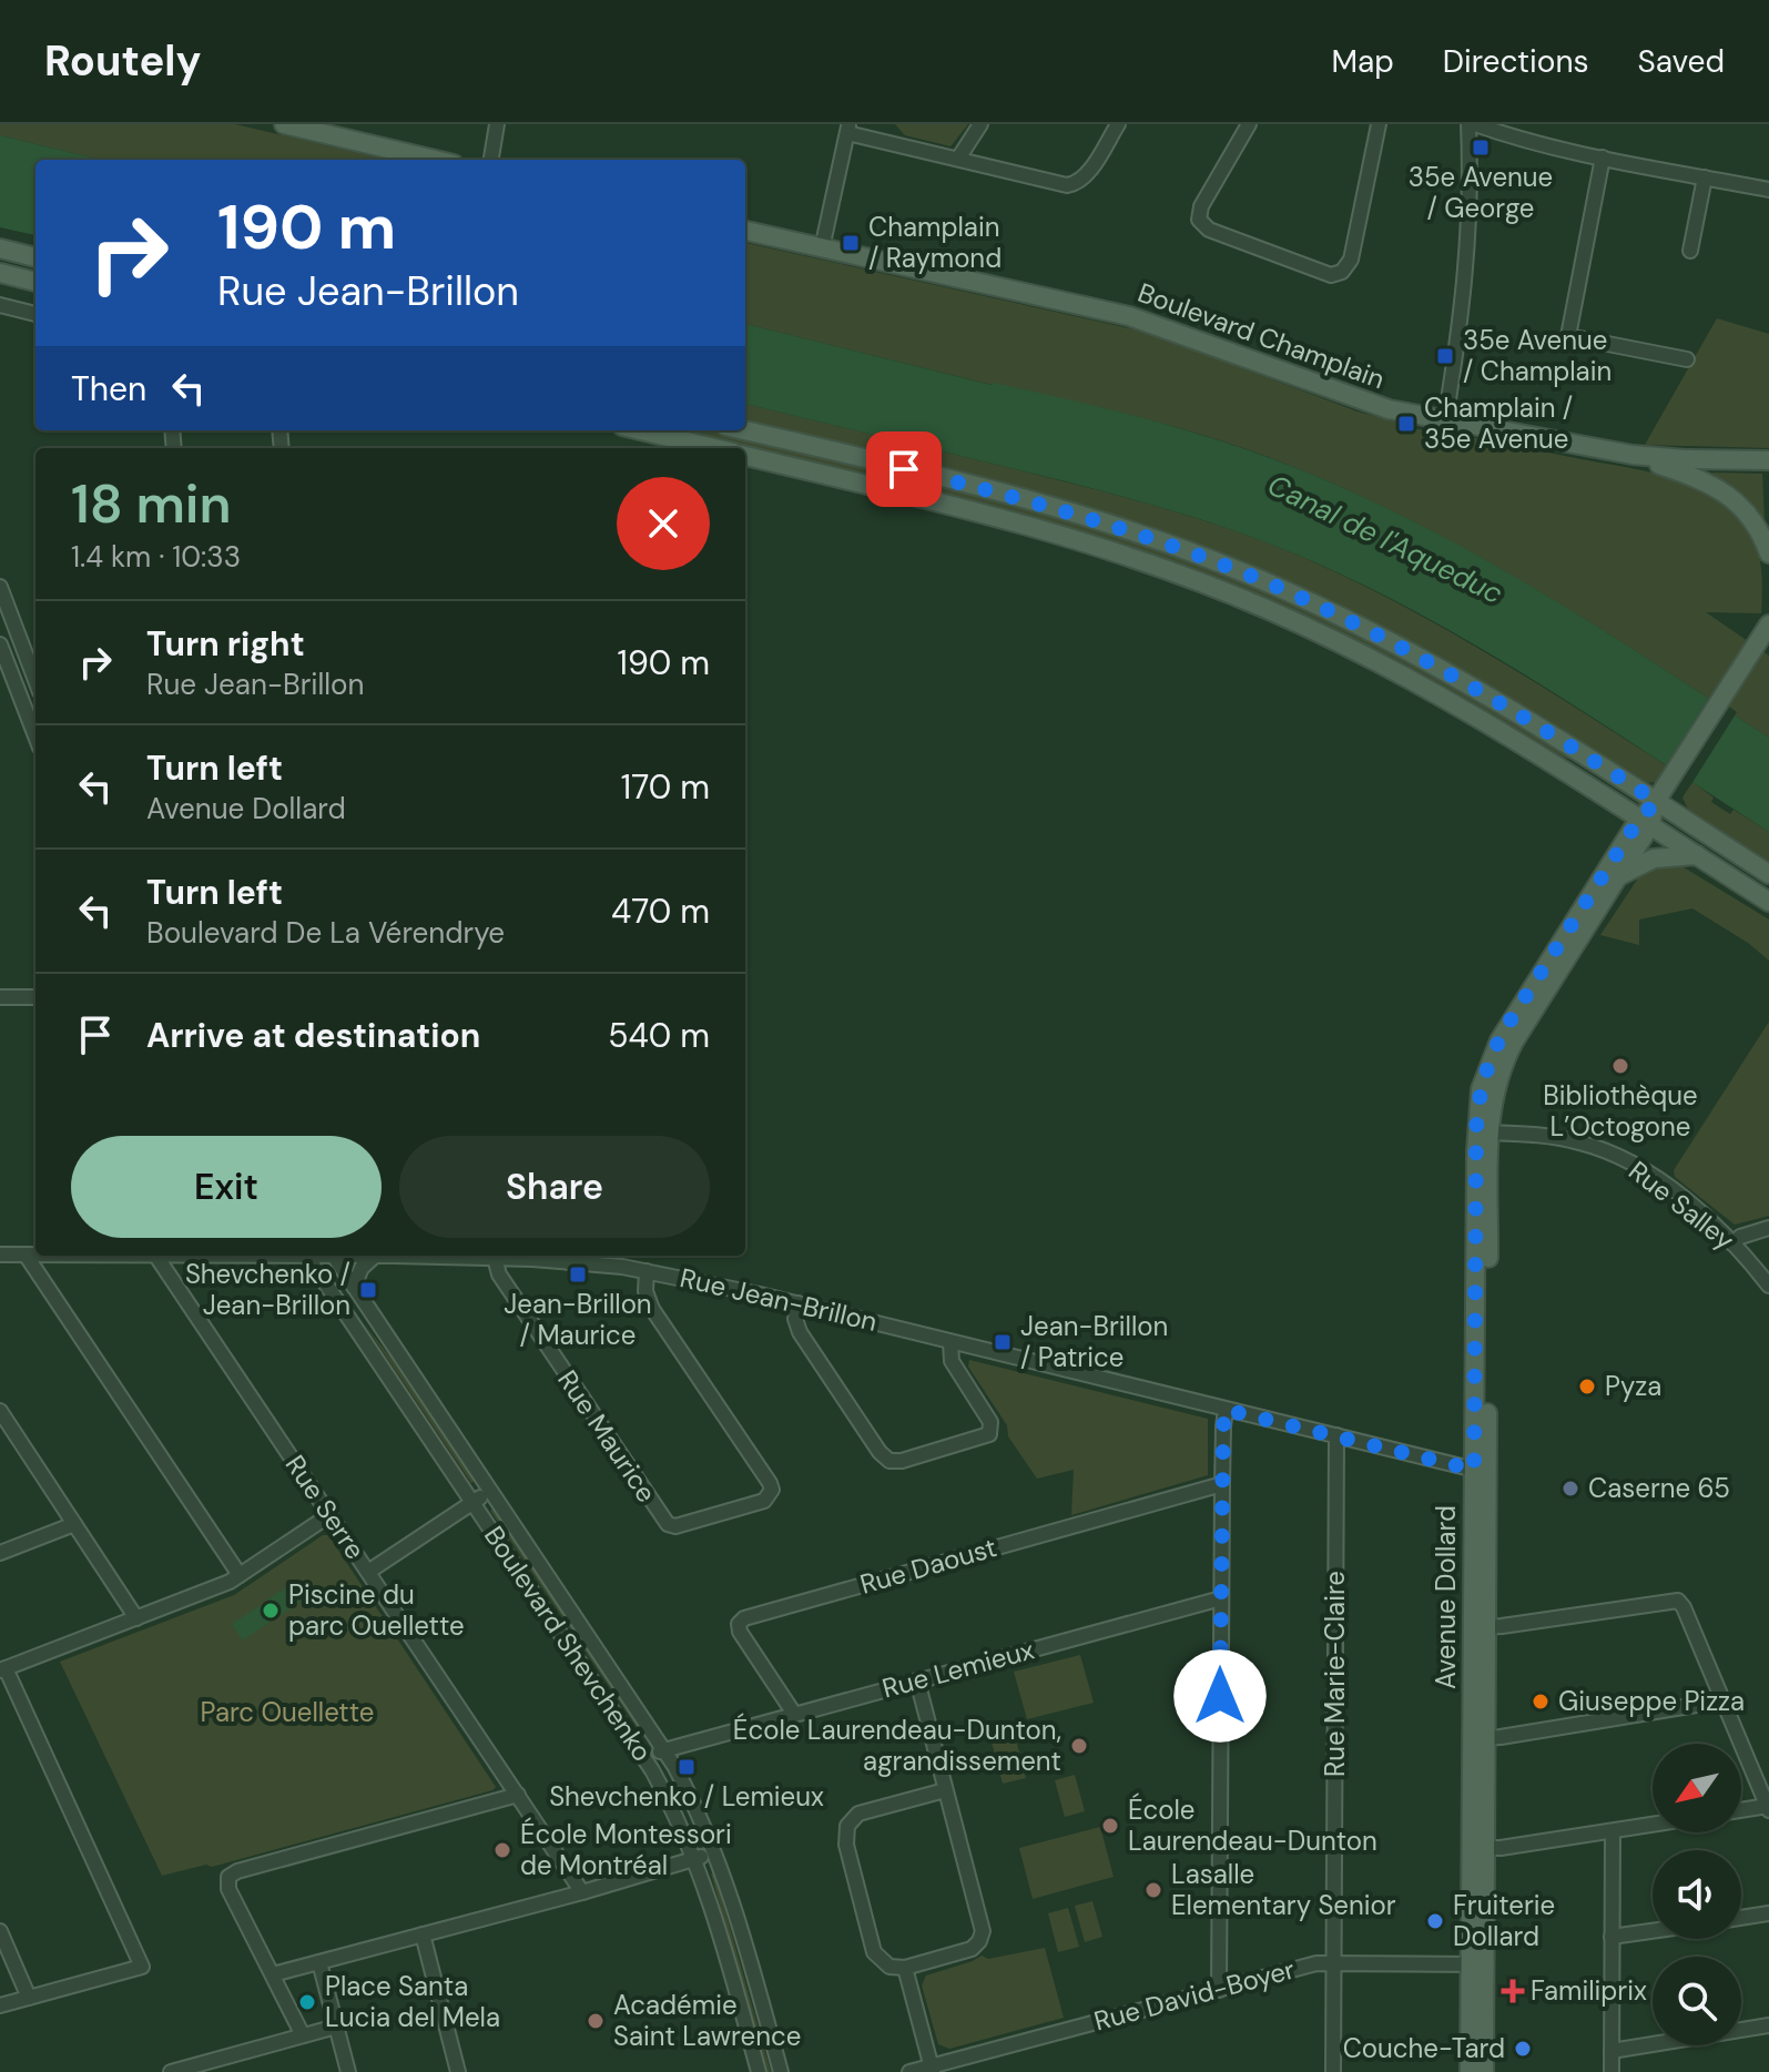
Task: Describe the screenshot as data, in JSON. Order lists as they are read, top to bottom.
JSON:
{
  "streets": {
    "main road": ["Boulevard Champlain", "Avenue Dollard"],
    "street": [
      "Rue Salley",
      "Rue Jean-Brillon",
      "Rue Maurice",
      "Rue Serre",
      "Rue Daoust",
      "Boulevard Shevchenko",
      "Rue Lemieux",
      "Rue Marie-Claire",
      "Rue David-Boyer"
    ]
  },
  "crossings": [
    ["Rue Salley", "Avenue Dollard"],
    ["Rue Jean-Brillon", "Rue Maurice"],
    ["Rue Jean-Brillon", "Avenue Dollard"],
    ["Rue Jean-Brillon", "Rue Marie-Claire"],
    ["Rue Daoust", "Rue Lemieux"],
    ["Avenue Dollard", "Rue David-Boyer"],
    ["Boulevard Shevchenko", "Rue Lemieux"],
    ["Rue Marie-Claire", "Rue David-Boyer"]
  ],
  "water": ["Canal de l'Aqueduc"],
  "parks": ["Parc Ouellette"],
  "places": {
    "transit": [
      "35e Avenue / George",
      "Champlain / Raymond",
      "35e Avenue / Champlain",
      "Champlain / 35e Avenue",
      "Jean-Brillon / Maurice",
      "Shevchenko / Jean-Brillon",
      "Jean-Brillon / Patrice",
      "Shevchenko / Lemieux"
    ],
    "other": [
      "Bibliothèque L’Octogone",
      "Pyza",
      "Caserne 65",
      "Piscine du parc Ouellette",
      "Giuseppe Pizza",
      "École Laurendeau-Dunton, agrandissement",
      "École Laurendeau-Dunton",
      "École Montessori de Montréal",
      "Lasalle Elementary Senior",
      "Fruiterie Dollard",
      "Place Santa Lucia del Mela",
      "Académie Saint Lawrence",
      "Couche-Tard"
    ],
    "health": ["Familiprix"]
  },
  "north": "bottom left",
  "page": {
    "header": "Routely",
    "nav": ["Map", "Directions", "Saved"],
    "turn": ["190 m", "Rue Jean-Brillon"],
    "then": "Then",
    "heading": ["18 min", "1.4 km · 10:33"],
    "list": [
      {
        "name": "Turn right",
        "note": "Rue Jean-Brillon",
        "value": "190 m"
      },
      {
        "name": "Turn left",
        "note": "Avenue Dollard",
        "value": "170 m"
      },
      {
        "name": "Turn left",
        "note": "Boulevard De La Vérendrye",
        "value": "470 m"
      },
      {
        "name": "Arrive at destination",
        "value": "540 m"
      }
    ],
    "buttons": ["Exit", "Share"]
  }
}
